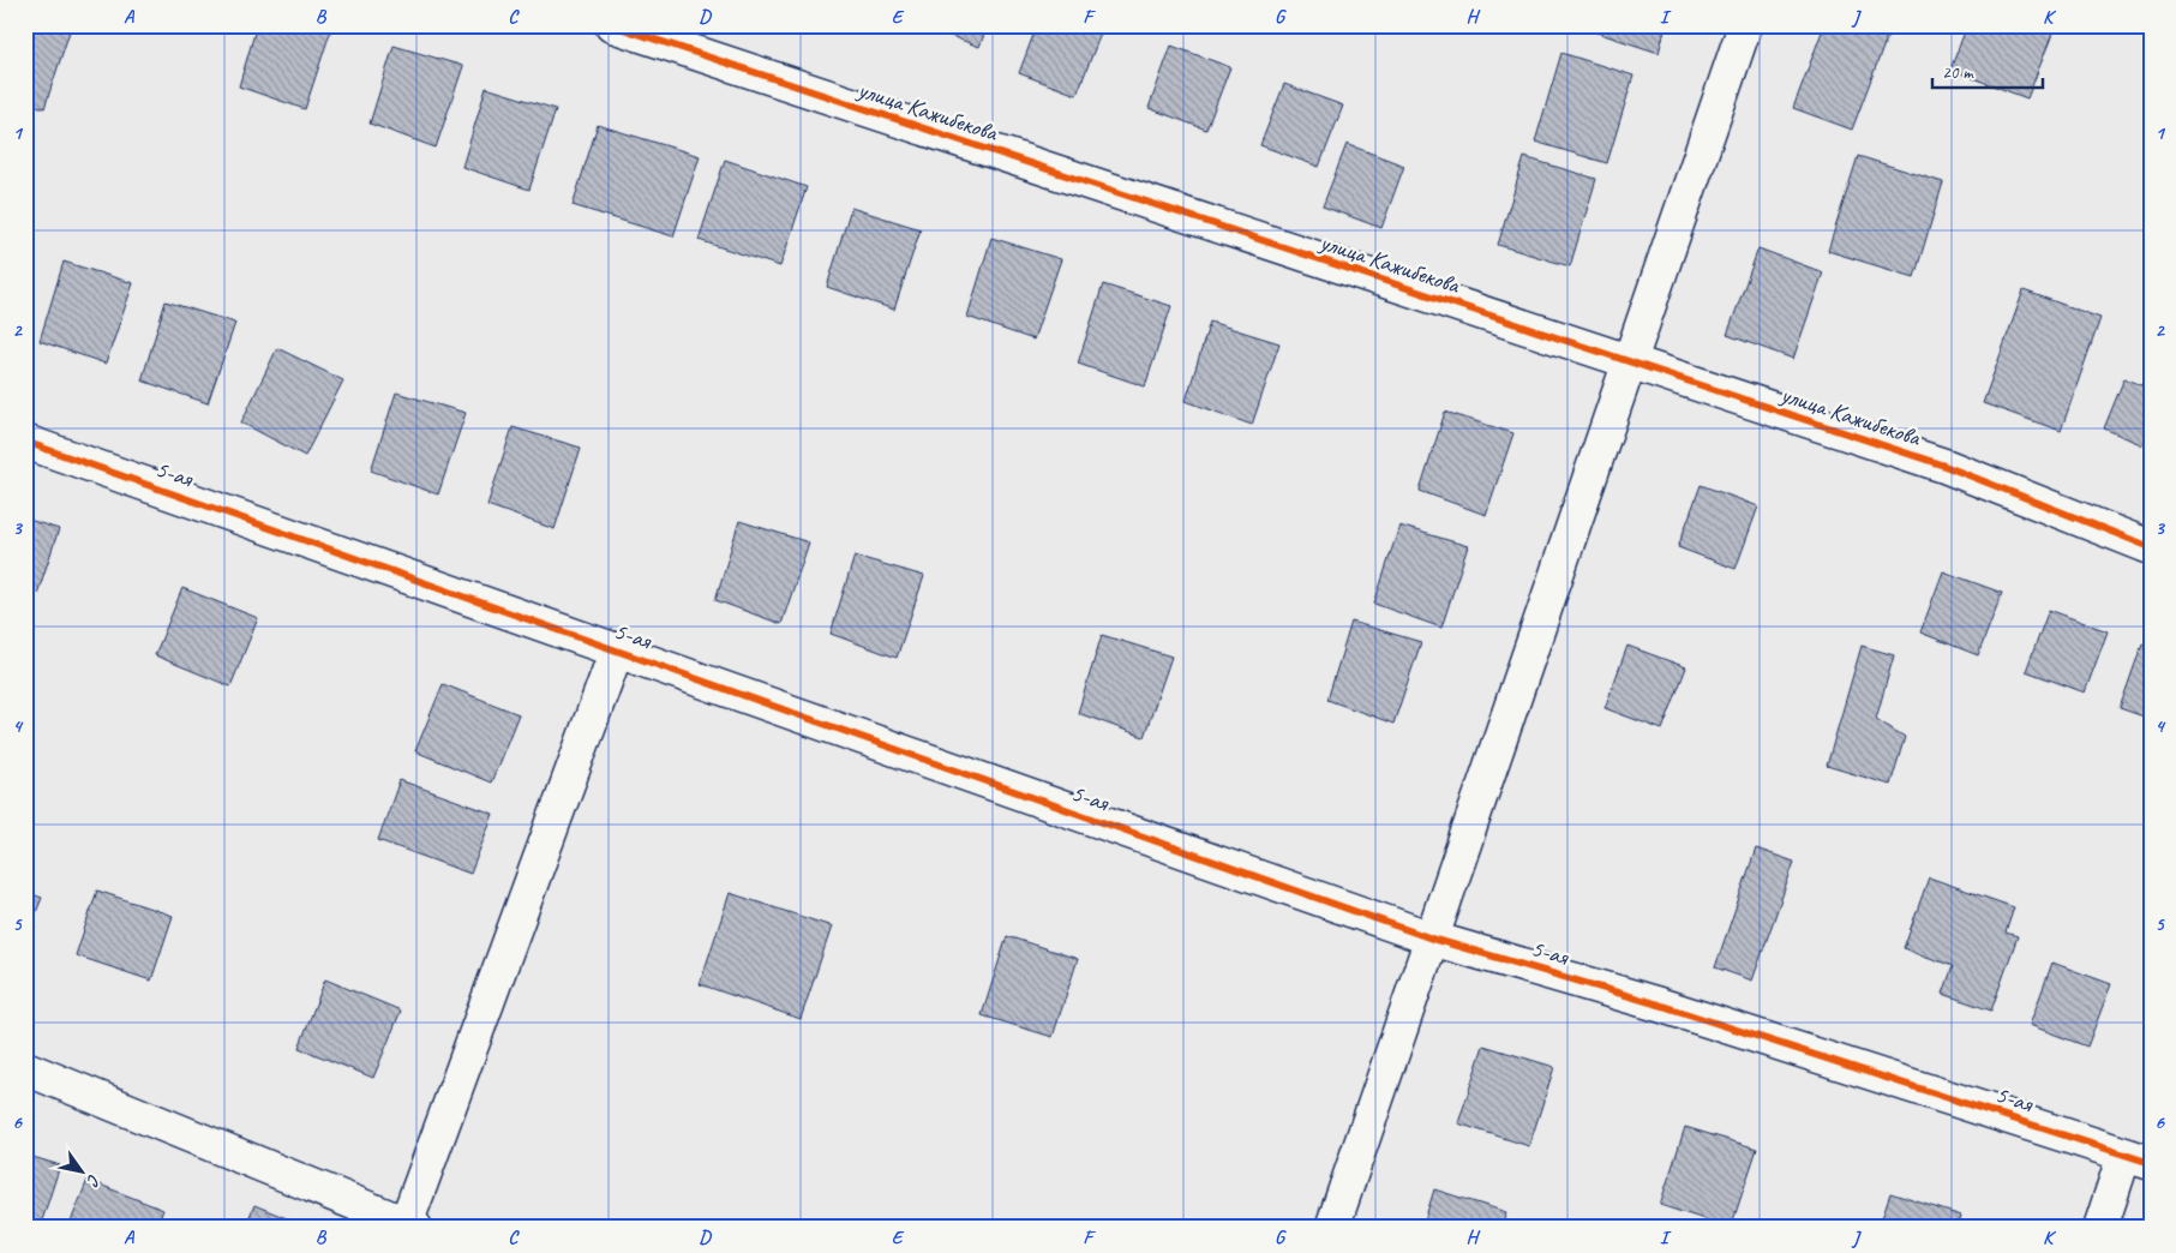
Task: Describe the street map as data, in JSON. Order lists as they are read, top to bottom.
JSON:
{
  "streets": {
    "street": ["улица Кажибекова", "5-ая"]
  },
  "scale_bar": "20 m",
  "north": "bottom right",
  "grid": {
    "columns": [
      "A",
      "B",
      "C",
      "D",
      "E",
      "F",
      "G",
      "H",
      "I",
      "J",
      "K"
    ],
    "rows": [
      "1",
      "2",
      "3",
      "4",
      "5",
      "6"
    ]
  }
}
